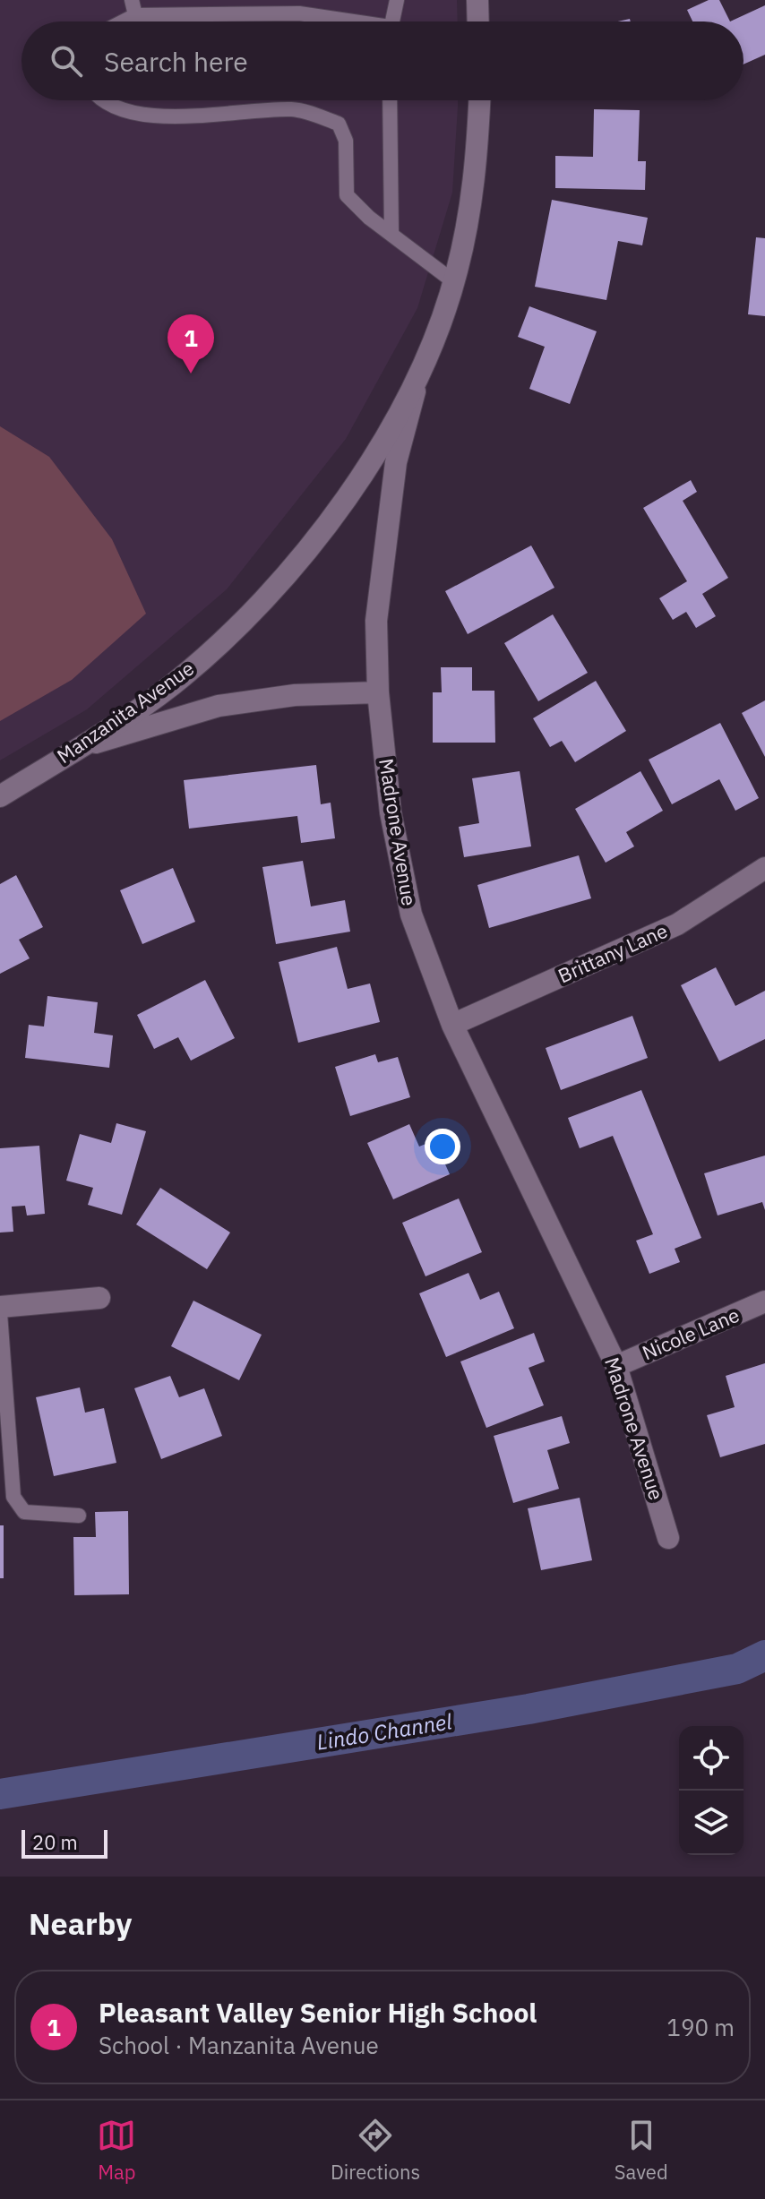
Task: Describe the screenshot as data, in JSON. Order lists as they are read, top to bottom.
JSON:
{
  "streets": {
    "street": [
      "Manzanita Avenue",
      "Madrone Avenue",
      "Brittany Lane",
      "Nicole Lane"
    ]
  },
  "crossings": [
    ["Manzanita Avenue", "Madrone Avenue"],
    ["Madrone Avenue", "Brittany Lane"],
    ["Madrone Avenue", "Nicole Lane"]
  ],
  "water": ["Lindo Channel"],
  "scale_bar": "20 m",
  "page": {
    "search": "Search here",
    "pins": "1",
    "scale": "20 m",
    "heading": "Nearby",
    "list": [
      {
        "mark": "1",
        "name": "Pleasant Valley Senior High School",
        "note": "School · Manzanita Avenue",
        "value": "190 m"
      }
    ],
    "nav": ["Map", "Directions", "Saved"]
  }
}
